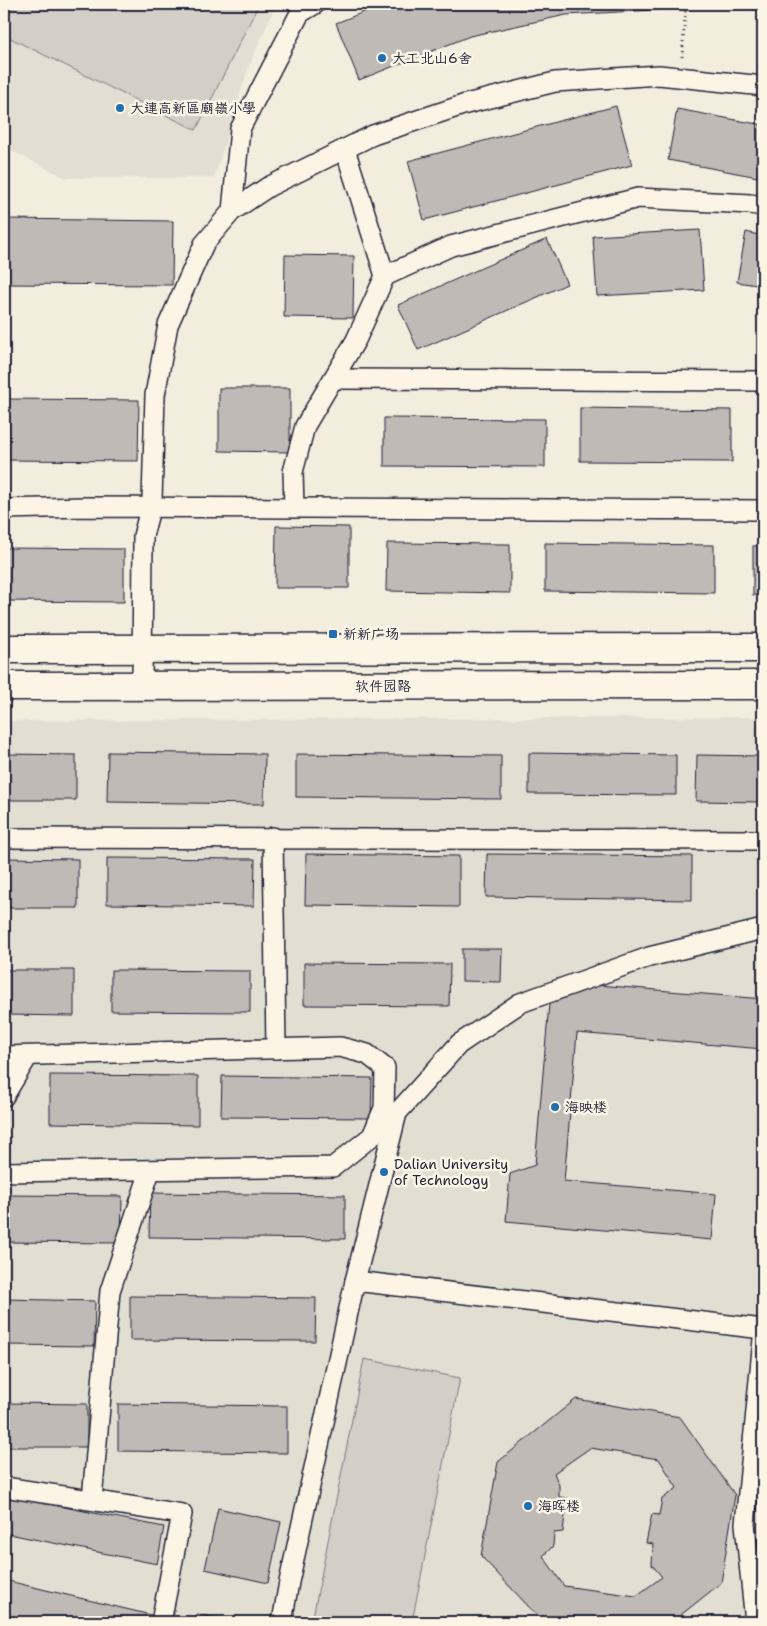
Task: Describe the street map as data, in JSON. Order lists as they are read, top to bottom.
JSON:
{
  "streets": {
    "main road": ["软件园路"]
  },
  "places": {
    "other": [
      "大工北山6舍",
      "大連高新區廟嶺小學",
      "海映楼",
      "Dalian University of Technology",
      "海晖楼"
    ],
    "transit": ["新新广场"]
  }
}
